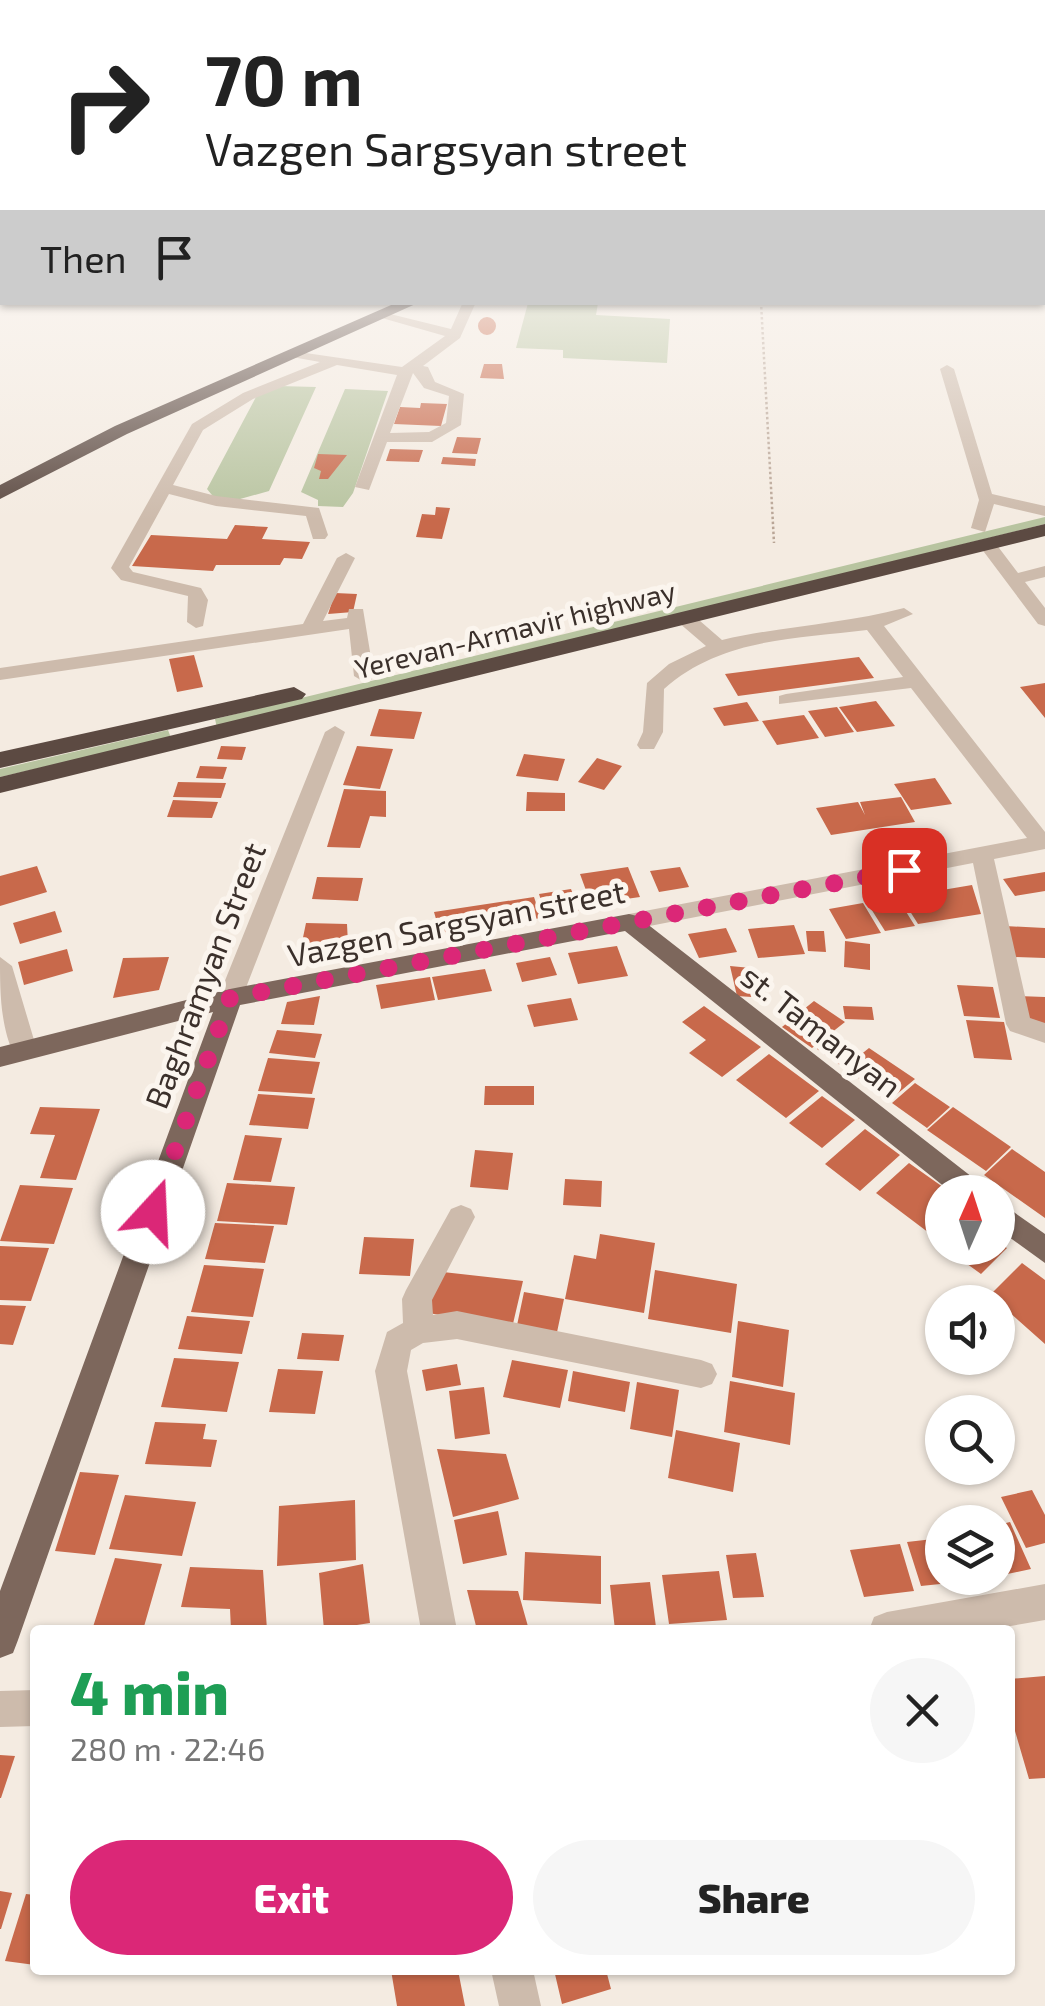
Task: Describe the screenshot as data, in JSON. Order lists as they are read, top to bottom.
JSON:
{
  "streets": {
    "highway": ["Yerevan-Armavir highway"],
    "main road": ["Vazgen Sargsyan street", "Baghramyan Street", "st. Tamanyan"]
  },
  "crossings": [
    ["Vazgen Sargsyan street", "Baghramyan Street"],
    ["Vazgen Sargsyan street", "st. Tamanyan"]
  ],
  "north": "top",
  "page": {
    "turn": ["70 m", "Vazgen Sargsyan street"],
    "then": "Then",
    "heading": ["4 min", "280 m · 22:46"],
    "buttons": ["Exit", "Share"]
  }
}
